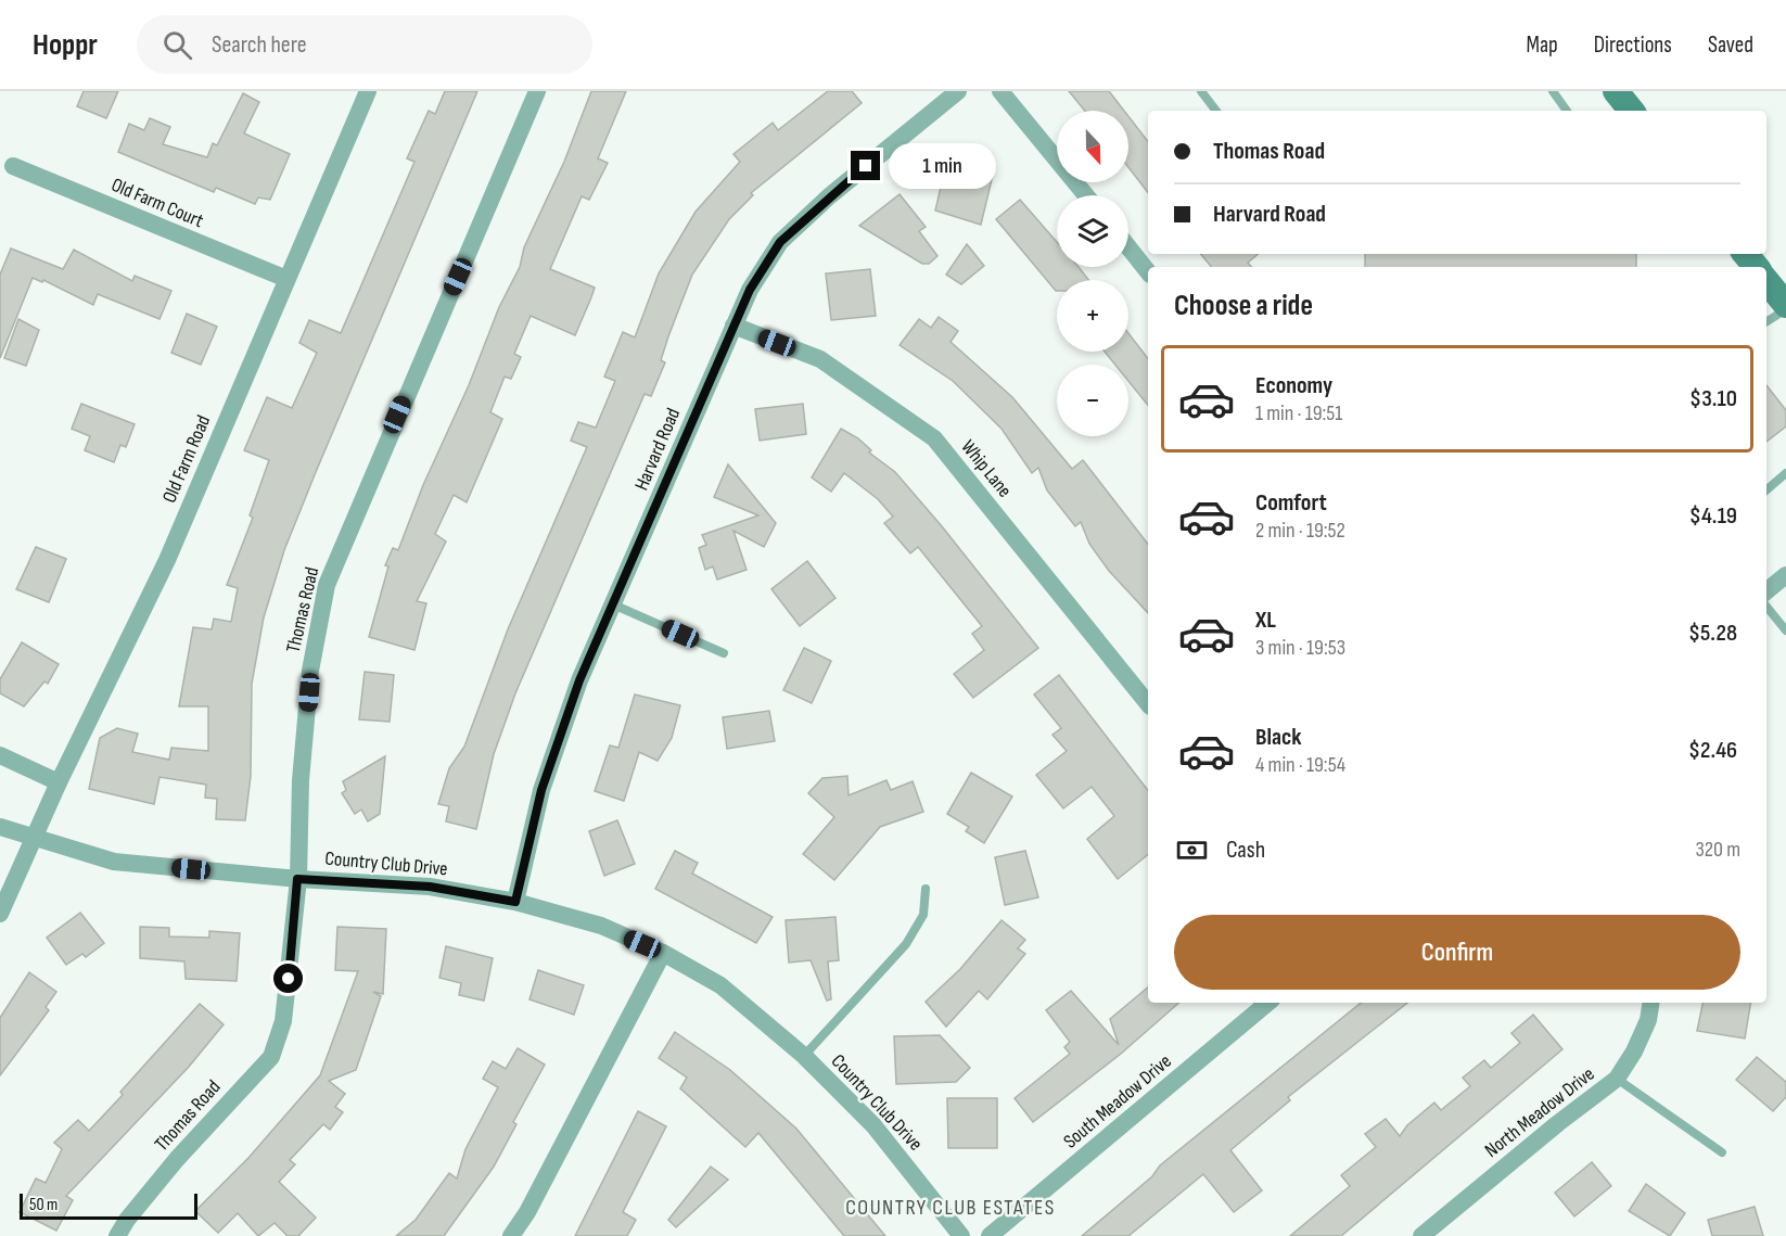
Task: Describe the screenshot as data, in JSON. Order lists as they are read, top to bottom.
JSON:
{
  "streets": {
    "street": [
      "Old Farm Court",
      "Harvard Road",
      "Old Farm Road",
      "Whip Lane",
      "Thomas Road",
      "Country Club Drive",
      "South Meadow Drive",
      "North Meadow Drive"
    ]
  },
  "crossings": [
    ["Old Farm Court", "Old Farm Road"],
    ["Harvard Road", "Whip Lane"],
    ["Harvard Road", "Country Club Drive"],
    ["Old Farm Road", "Country Club Drive"],
    ["Thomas Road", "Country Club Drive"]
  ],
  "districts": ["COUNTRY CLUB ESTATES"],
  "scale_bar": "50 m",
  "north": "bottom",
  "page": {
    "header": "Hoppr",
    "search": "Search here",
    "nav": ["Map", "Directions", "Saved"],
    "map_buttons": ["+", "−"],
    "banner": ["Thomas Road", "Harvard Road"],
    "bubble": "1 min",
    "heading": "Choose a ride",
    "list": [
      {
        "name": "Economy",
        "note": "1 min · 19:51",
        "value": "$3.10"
      },
      {
        "name": "Comfort",
        "note": "2 min · 19:52",
        "value": "$4.19"
      },
      {
        "name": "XL",
        "note": "3 min · 19:53",
        "value": "$5.28"
      },
      {
        "name": "Black",
        "note": "4 min · 19:54",
        "value": "$2.46"
      }
    ],
    "pay": ["Cash", "320 m"],
    "buttons": "Confirm",
    "scale": "50 m"
  }
}
